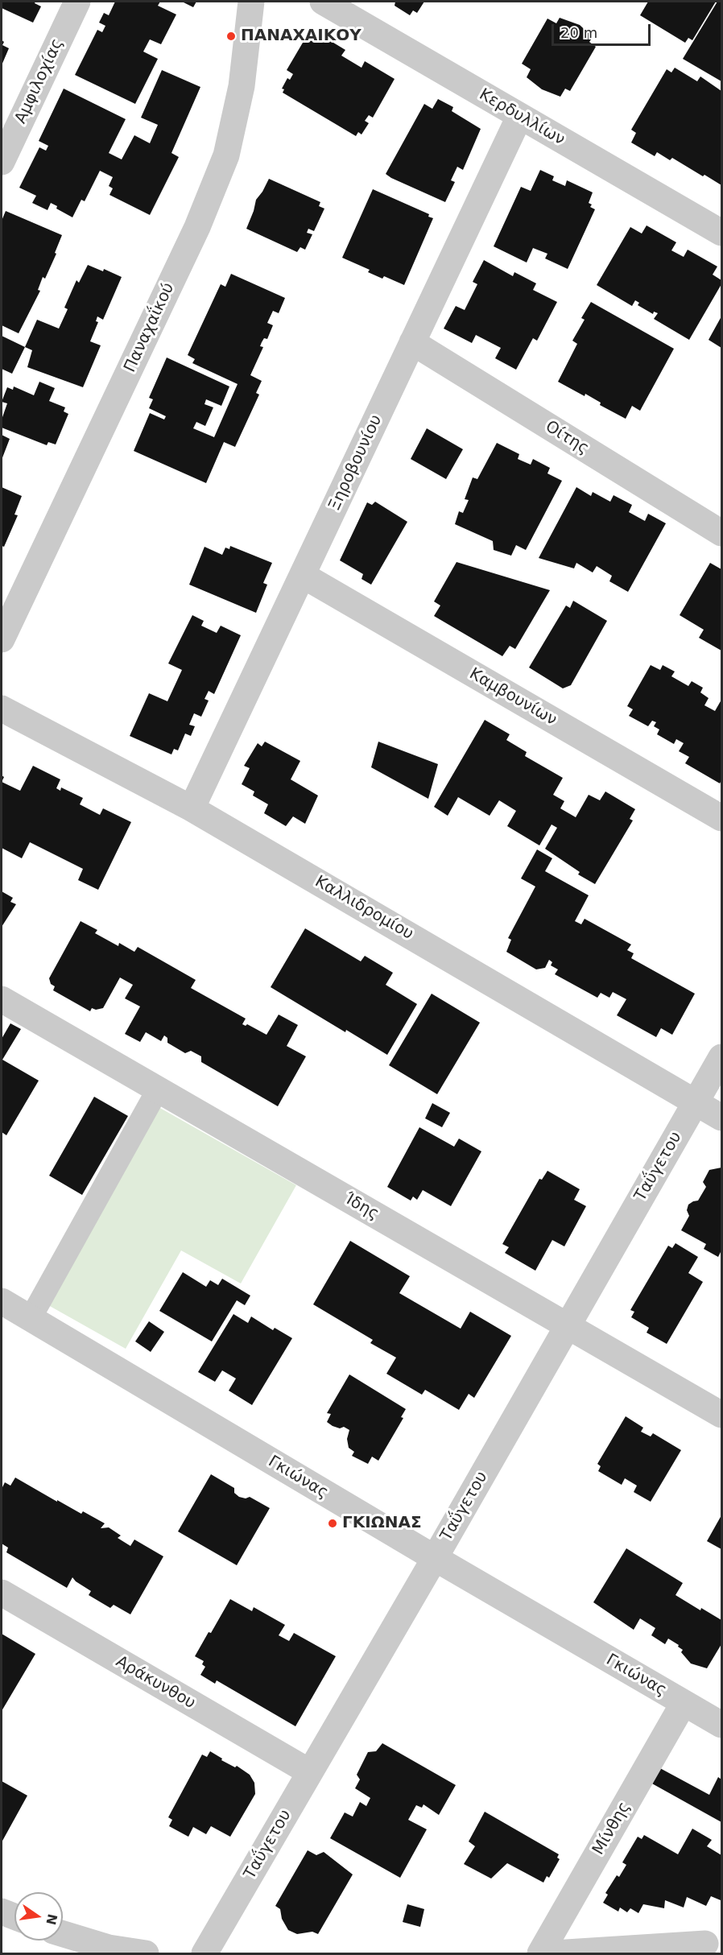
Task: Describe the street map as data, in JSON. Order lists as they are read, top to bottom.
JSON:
{
  "streets": {
    "street": [
      "Αμφιλοχίας",
      "Κερδυλλίων",
      "Παναχαΐκού",
      "Οίτης",
      "Ξηροβουνίου",
      "Καμβουνίων",
      "Καλλιδρομίου",
      "Ταΰγετου",
      "Ίδης",
      "Γκιώνας",
      "Αράκυνθου",
      "Μίνθης"
    ]
  },
  "crossings": [
    ["Κερδυλλίων", "Ξηροβουνίου"],
    ["Οίτης", "Ξηροβουνίου"],
    ["Ξηροβουνίου", "Καμβουνίων"],
    ["Ξηροβουνίου", "Καλλιδρομίου"],
    ["Καλλιδρομίου", "Ταΰγετου"],
    ["Ταΰγετου", "Ίδης"],
    ["Ταΰγετου", "Γκιώνας"],
    ["Ταΰγετου", "Αράκυνθου"],
    ["Γκιώνας", "Μίνθης"]
  ],
  "places": ["ΠΑΝΑΧΑΙΚΟΥ", "ΓΚΙΩΝΑΣ"],
  "scale_bar": "20 m",
  "north": "right"
}
